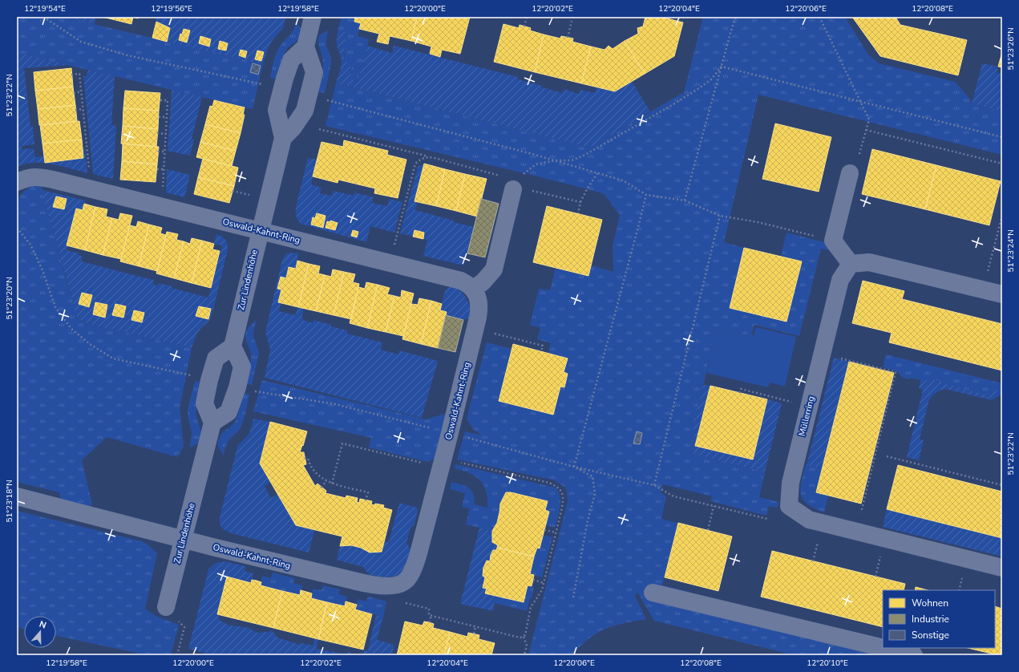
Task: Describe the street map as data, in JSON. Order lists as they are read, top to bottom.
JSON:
{
  "streets": {
    "street": ["Oswald-Kahnt-Ring", "Zur Lindenhöhe", "Müllerring"]
  },
  "crossings": [
    ["Oswald-Kahnt-Ring", "Zur Lindenhöhe"]
  ],
  "legend": ["Wohnen", "Industrie", "Sonstige"],
  "north": "top",
  "coordinates": [
    "12°19'54\"E",
    "12°19'56\"E",
    "12°19'58\"E",
    "12°20'00\"E",
    "12°20'02\"E",
    "12°20'04\"E",
    "12°20'06\"E",
    "12°20'08\"E",
    "51°23'26\"N",
    "51°23'22\"N",
    "51°23'24\"N",
    "51°23'20\"N",
    "51°23'18\"N",
    "12°20'10\"E"
  ]
}
